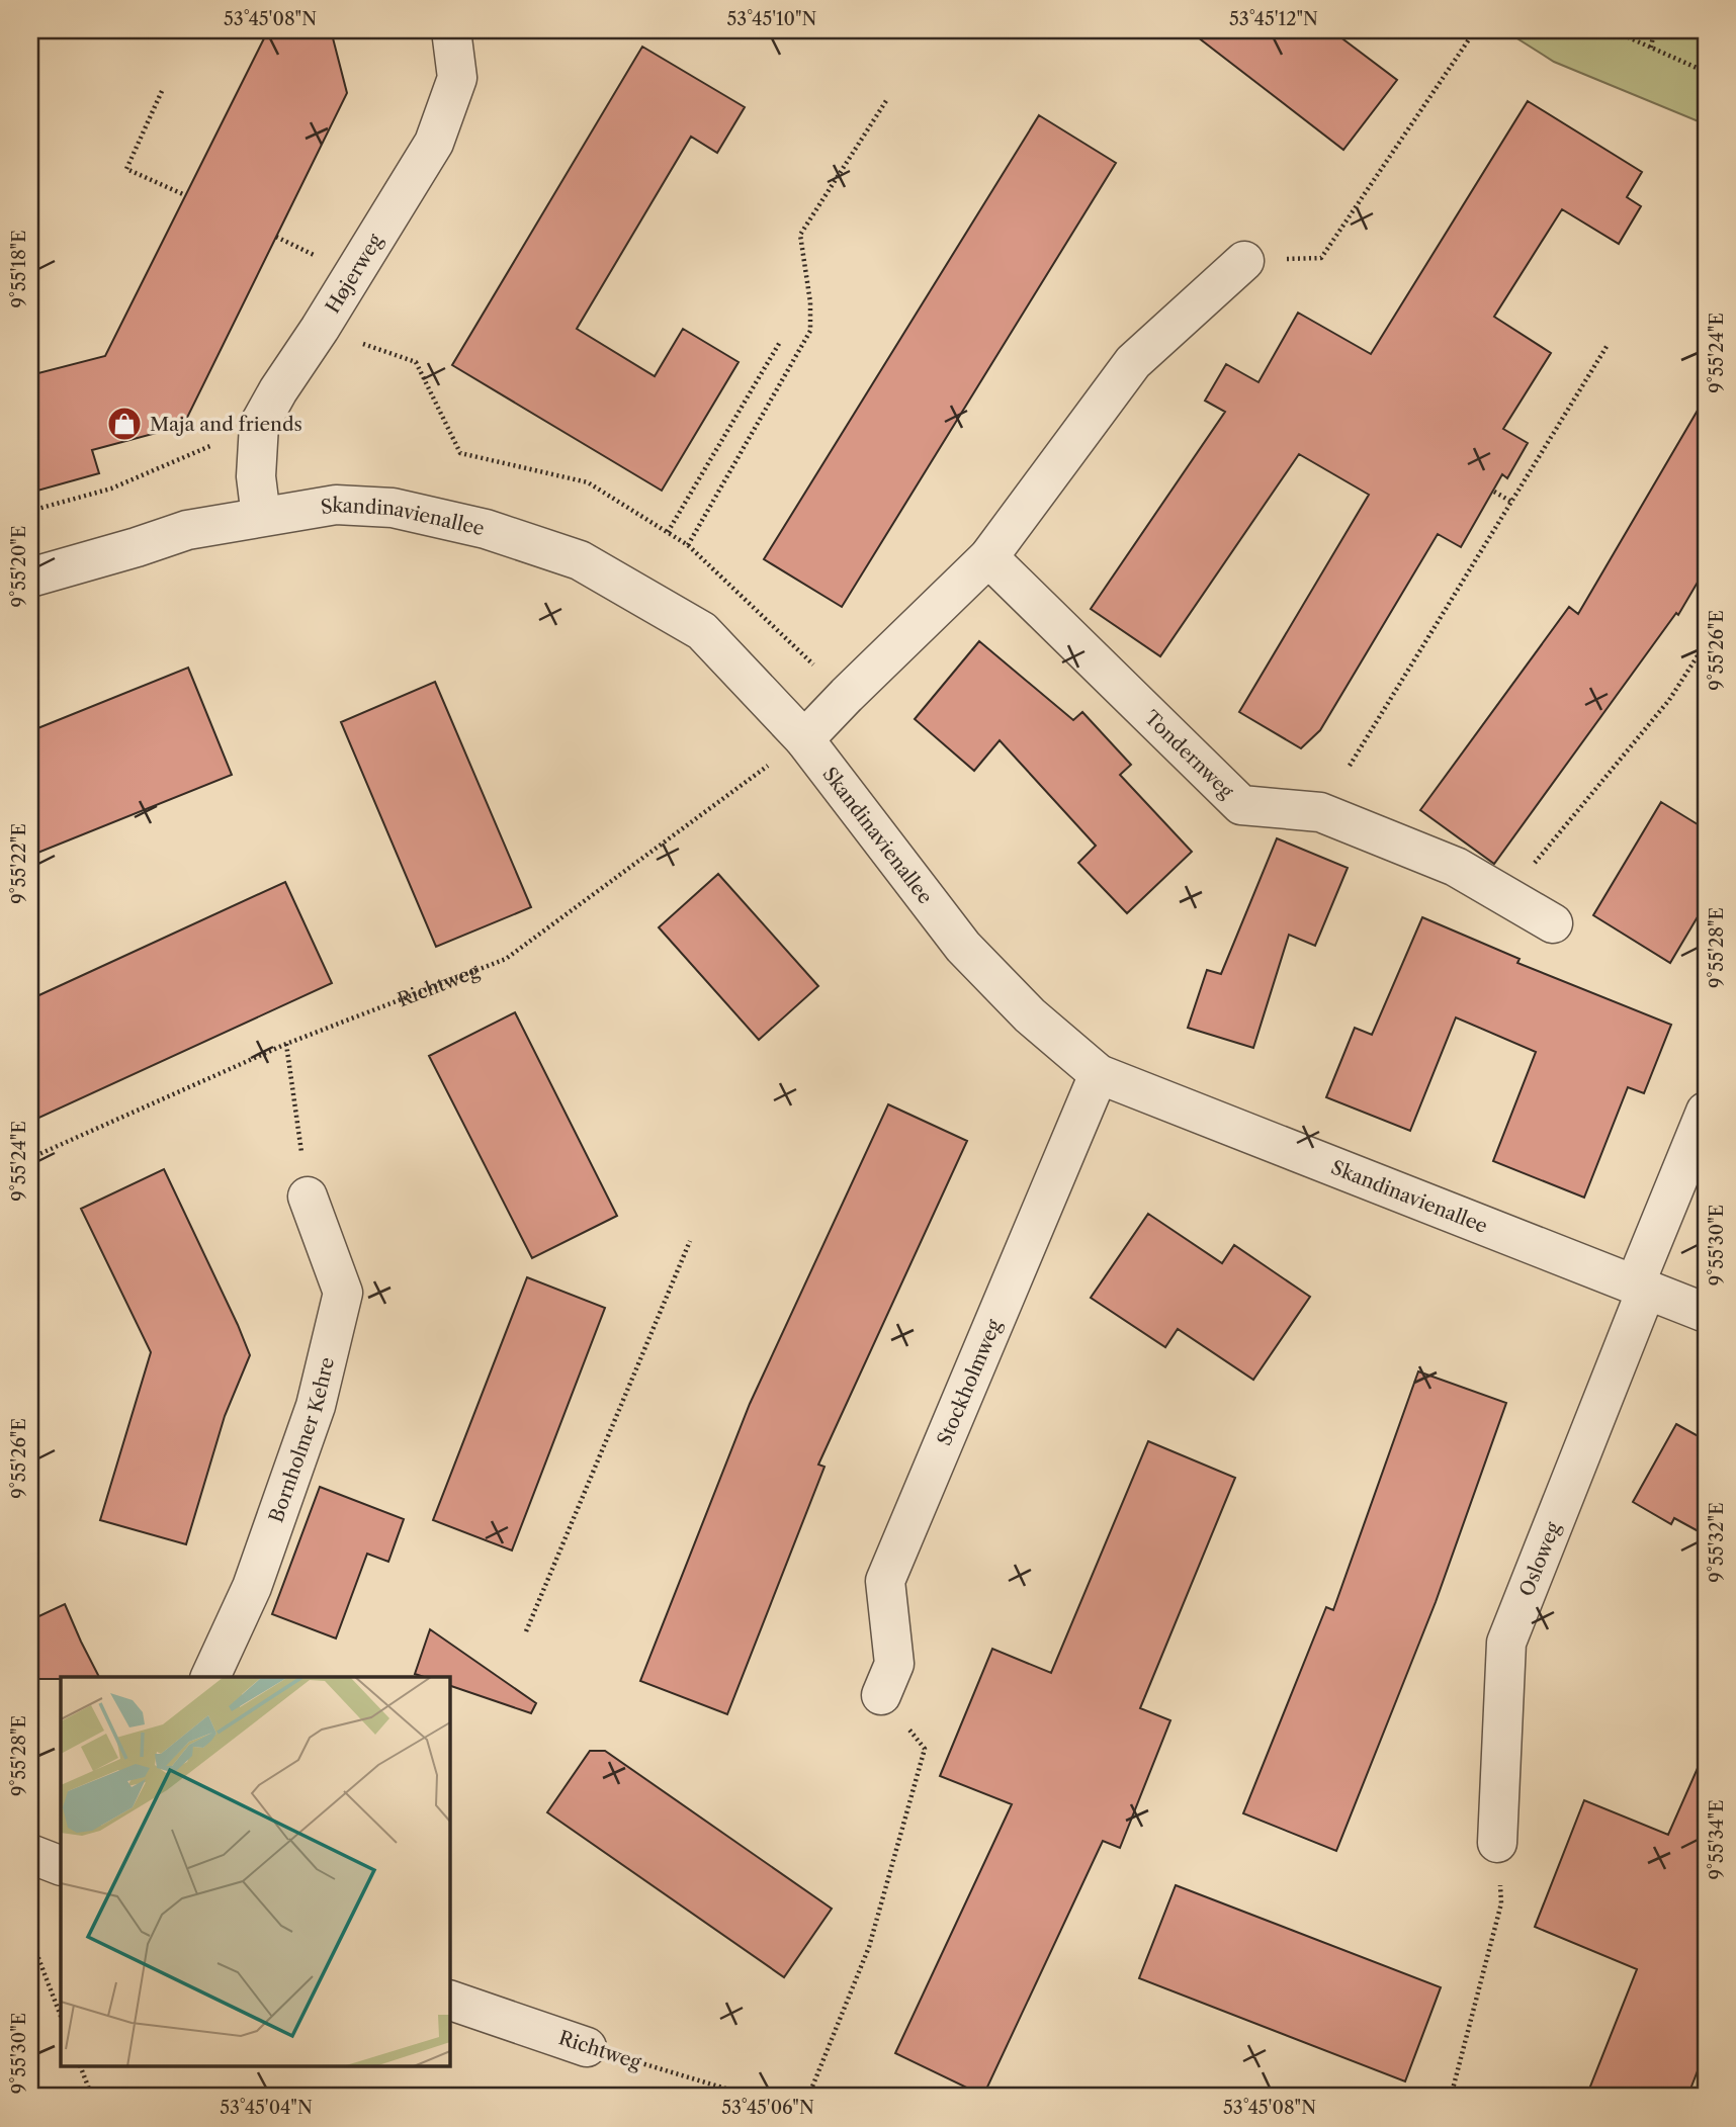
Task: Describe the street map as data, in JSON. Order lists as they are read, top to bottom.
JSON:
{
  "streets": {
    "street": [
      "Højerweg",
      "Skandinavienallee",
      "Tondernweg",
      "Richtweg",
      "Stockholmweg",
      "Bornholmer Kehre",
      "Osloweg"
    ]
  },
  "crossings": [
    ["Højerweg", "Skandinavienallee"],
    ["Skandinavienallee", "Richtweg"],
    ["Skandinavienallee", "Stockholmweg"],
    ["Skandinavienallee", "Osloweg"]
  ],
  "places": {
    "shop": ["Maja and friends"]
  },
  "coordinates": [
    "53°45'08\"N",
    "53°45'10\"N",
    "53°45'12\"N",
    "9°55'18\"E",
    "9°55'24\"E",
    "9°55'20\"E",
    "9°55'26\"E",
    "9°55'22\"E",
    "9°55'28\"E",
    "9°55'30\"E",
    "9°55'32\"E",
    "9°55'34\"E",
    "53°45'04\"N",
    "53°45'06\"N"
  ]
}
